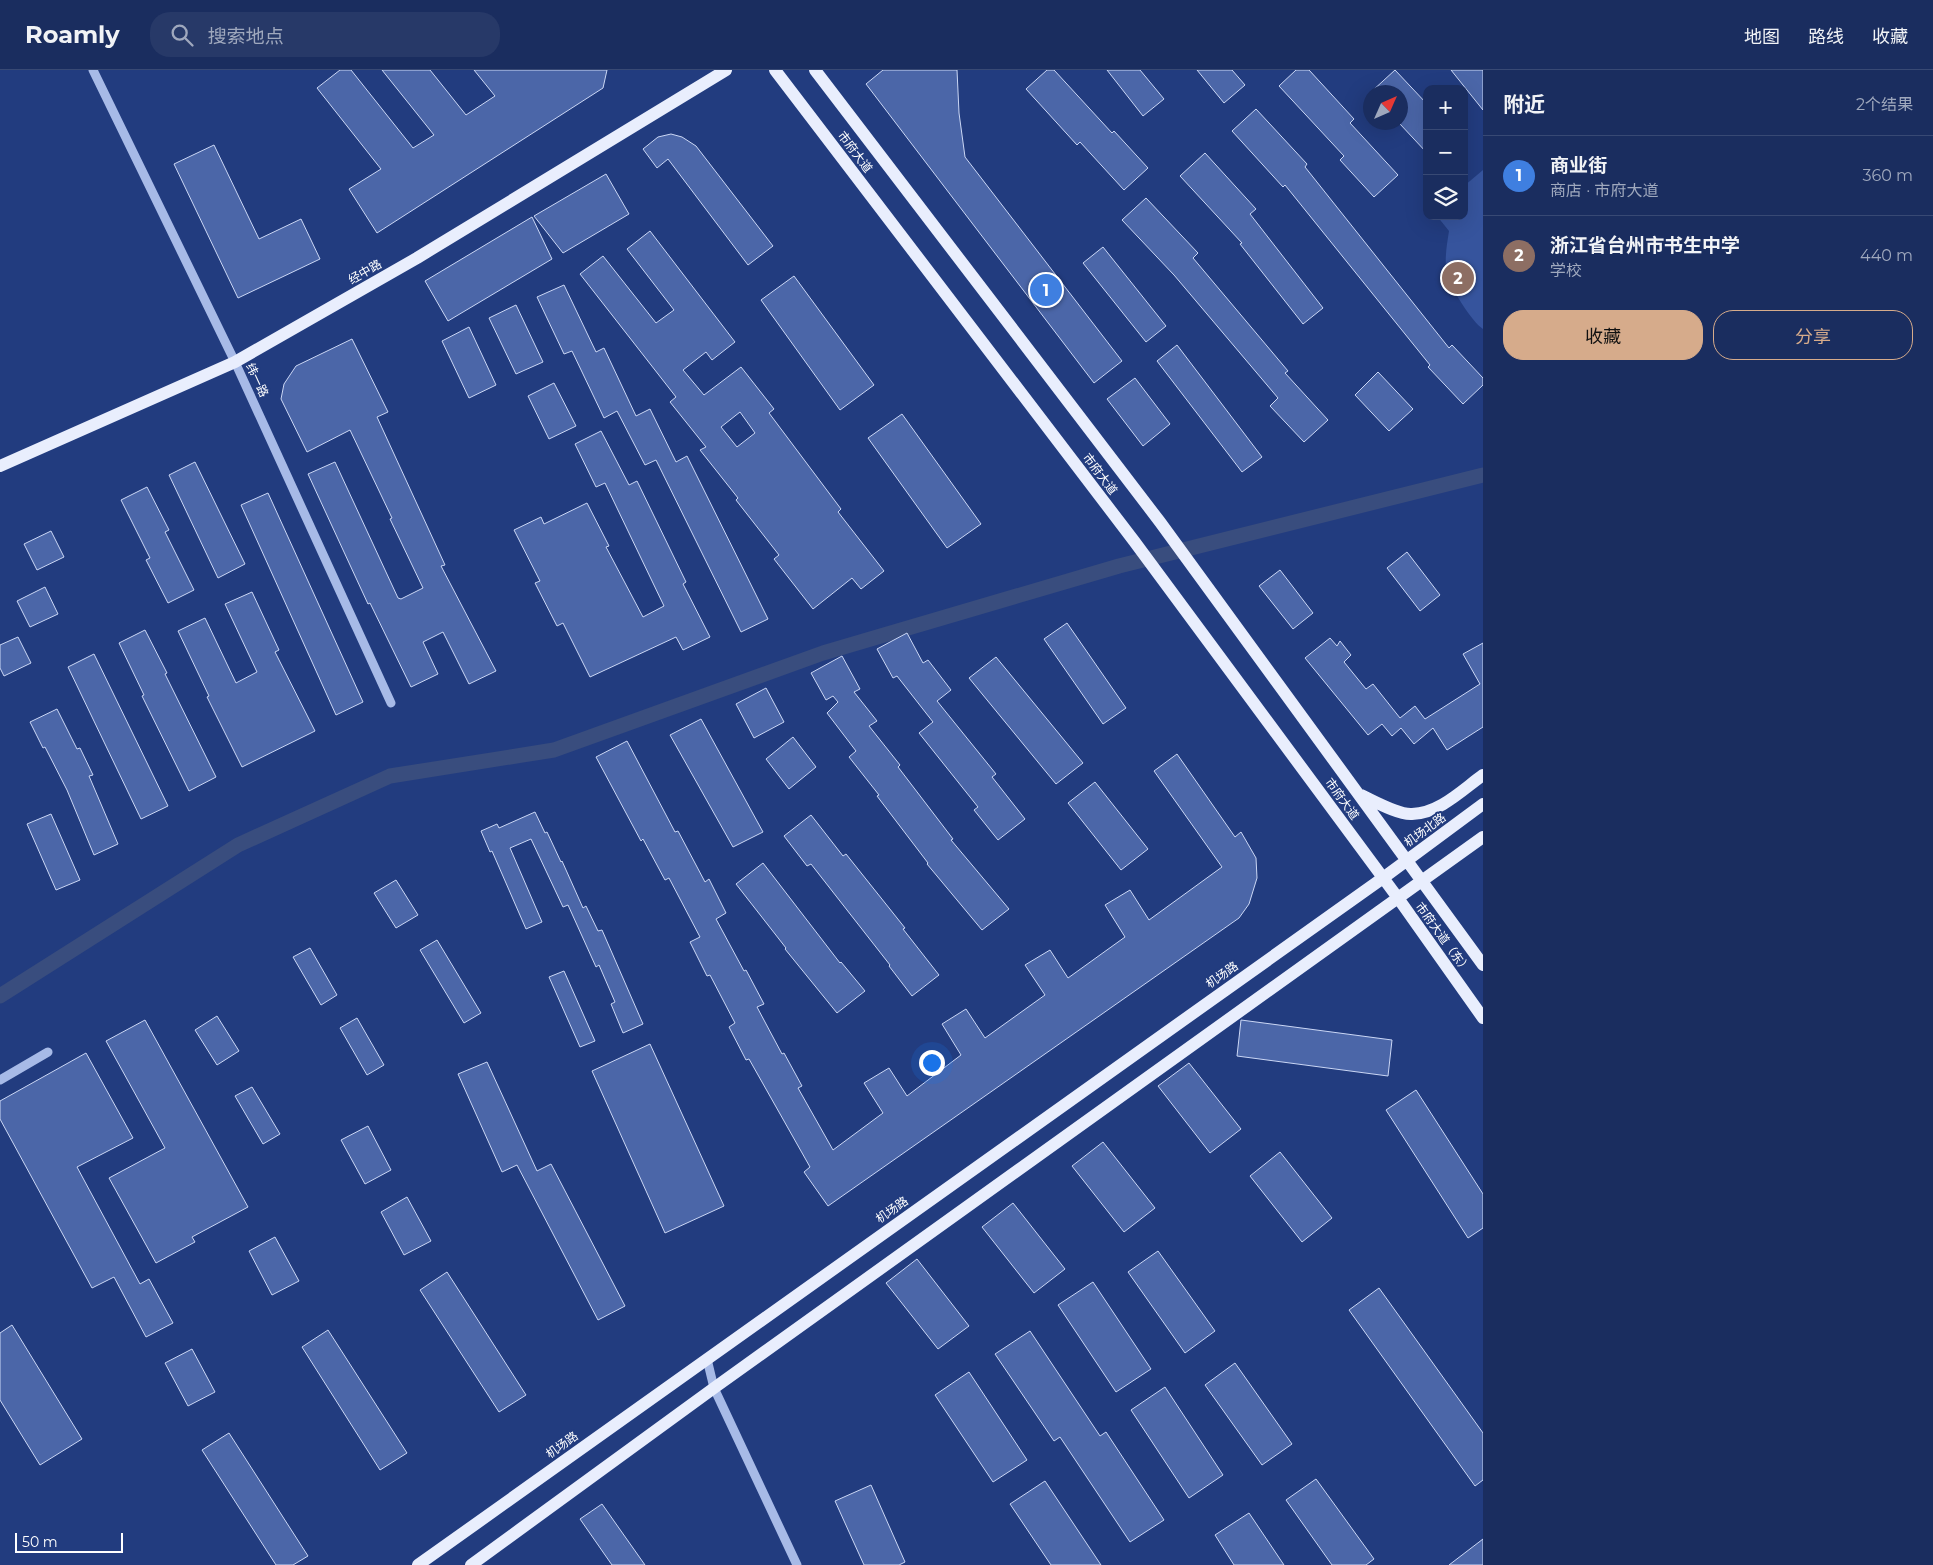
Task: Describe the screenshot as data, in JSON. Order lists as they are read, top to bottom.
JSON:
{
  "streets": {
    "main road": [
      "市府大道",
      "经中路",
      "机场北路",
      "市府大道（东）",
      "机场路"
    ],
    "street": ["纬一路"]
  },
  "crossings": [
    ["市府大道", "机场北路"],
    ["市府大道", "市府大道（东）"],
    ["市府大道", "机场路"],
    ["经中路", "纬一路"],
    ["机场北路", "机场路"]
  ],
  "scale_bar": "50 m",
  "north": "top right",
  "page": {
    "header": "Roamly",
    "search": "搜索地点",
    "nav": ["地图", "路线", "收藏"],
    "heading": ["附近", "2个结果"],
    "map_buttons": ["+", "−"],
    "list": [
      {
        "mark": "1",
        "name": "商业街",
        "note": "商店 · 市府大道",
        "value": "360 m"
      },
      {
        "mark": "2",
        "name": "浙江省台州市书生中学",
        "note": "学校",
        "value": "440 m"
      }
    ],
    "pins": ["2", "1"],
    "buttons": ["收藏", "分享"],
    "scale": "50 m"
  }
}
